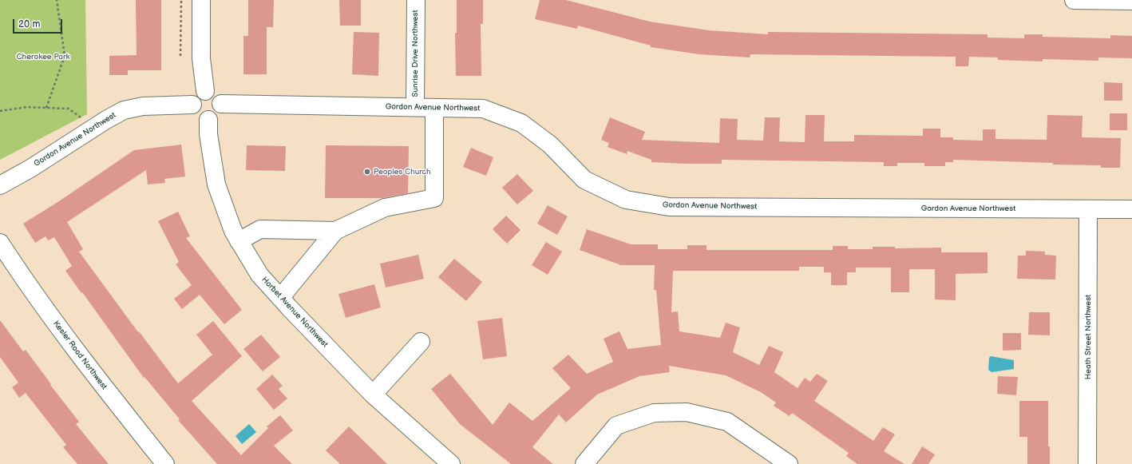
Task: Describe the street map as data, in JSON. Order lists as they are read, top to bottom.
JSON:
{
  "streets": {
    "street": [
      "Sunrise Drive Northwest",
      "Gordon Avenue Northwest",
      "Harbet Avenue Northwest",
      "Heath Street Northwest",
      "Kesler Road Northwest"
    ]
  },
  "crossings": [
    ["Sunrise Drive Northwest", "Gordon Avenue Northwest"],
    ["Gordon Avenue Northwest", "Harbet Avenue Northwest"],
    ["Gordon Avenue Northwest", "Heath Street Northwest"]
  ],
  "parks": ["Cherokee Park"],
  "places": ["Peoples Church"],
  "scale_bar": "20 m"
}
